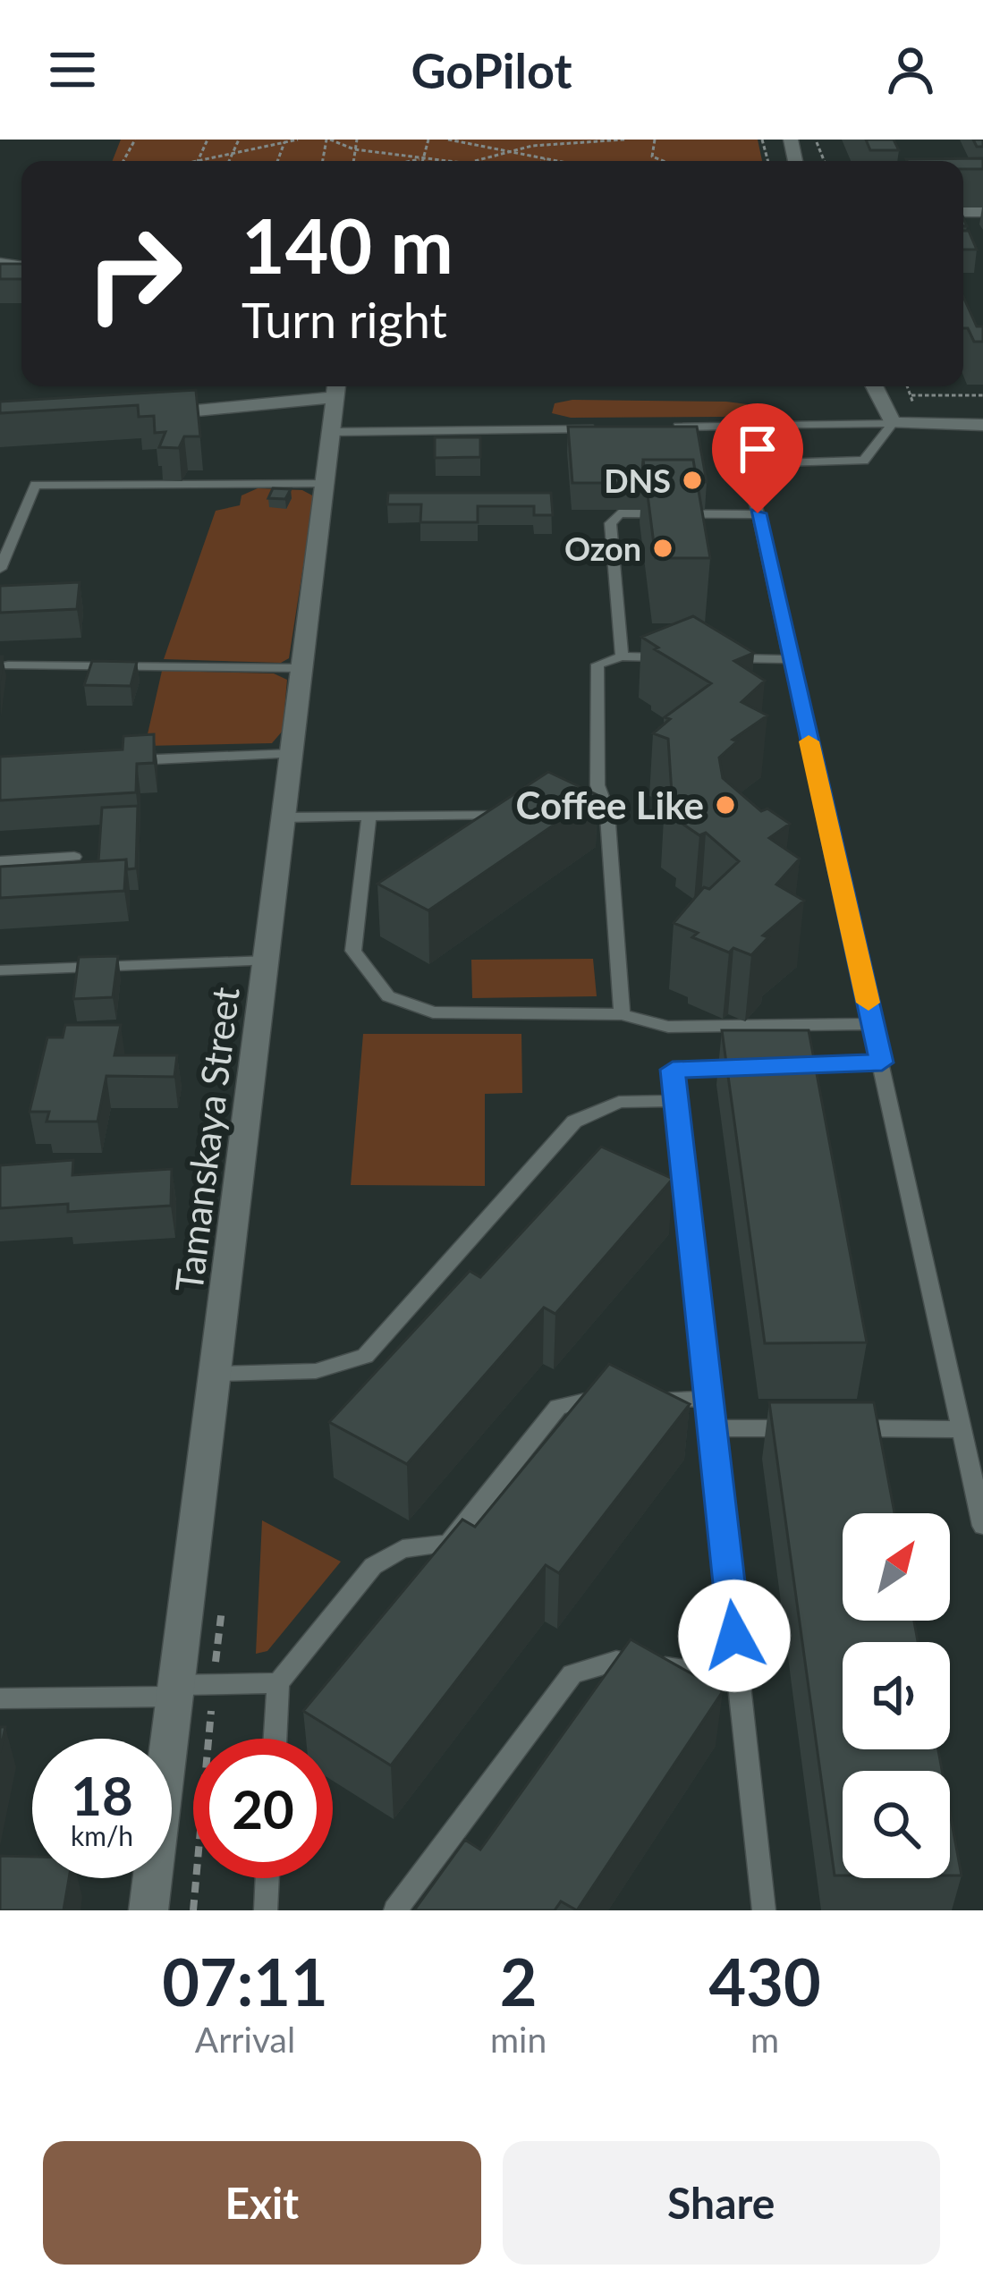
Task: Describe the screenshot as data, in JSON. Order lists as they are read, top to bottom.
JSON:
{
  "streets": {
    "street": ["Tamanskaya Street"]
  },
  "places": ["DNS", "Ozon", "Coffee Like"],
  "north": "top right",
  "page": {
    "header": "GoPilot",
    "turn": ["140 m", "Turn right"],
    "speed": "18 km/h",
    "limit": "20",
    "eta": [
      "07:11",
      "Arrival",
      "2",
      "min",
      "430",
      "m"
    ],
    "buttons": ["Exit", "Share"]
  }
}
